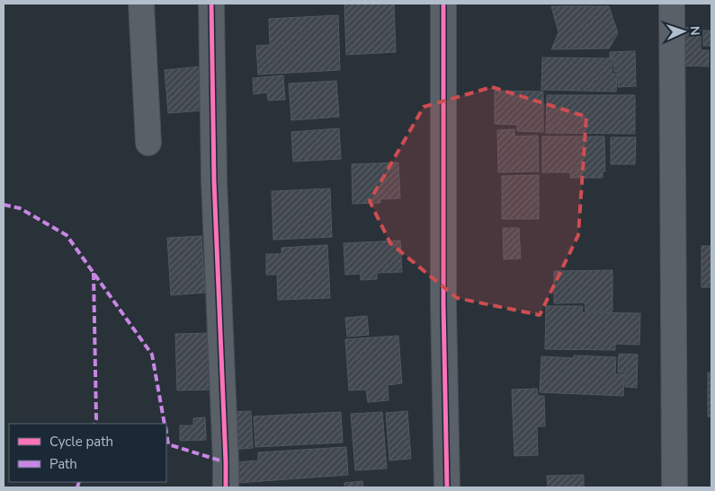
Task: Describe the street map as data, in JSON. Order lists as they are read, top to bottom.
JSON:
{
  "legend": ["Cycle path", "Path"],
  "north": "right"
}
